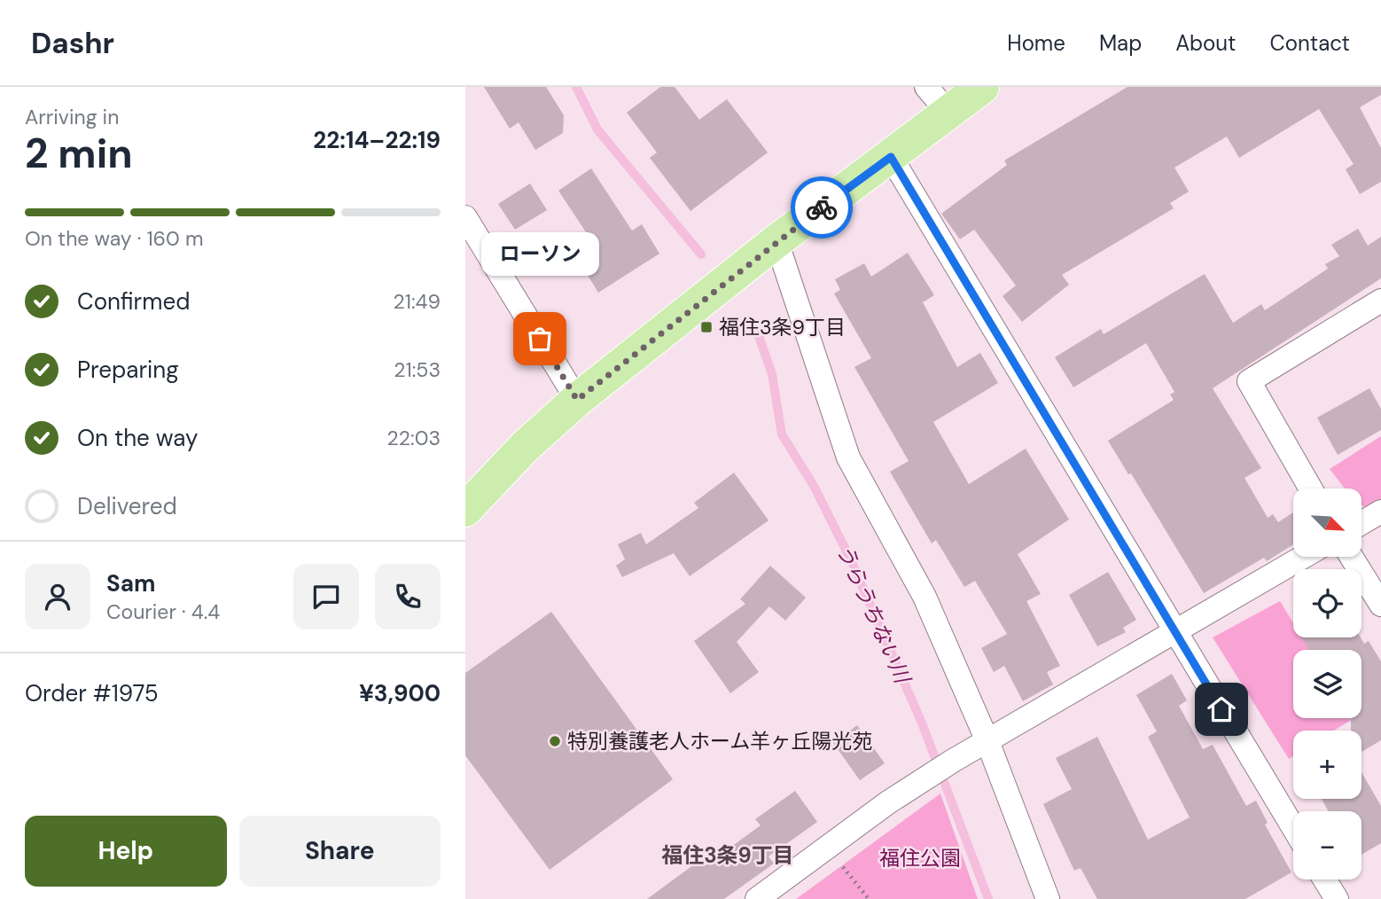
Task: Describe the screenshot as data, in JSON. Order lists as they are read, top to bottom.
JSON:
{
  "districts": ["福住3条9丁目"],
  "water": ["うらうちない川"],
  "parks": ["福住公園"],
  "places": {
    "transit": ["福住3条9丁目"],
    "other": ["ローソン", "特別養護老人ホーム羊ヶ丘陽光苑"]
  },
  "north": "bottom right",
  "page": {
    "header": "Dashr",
    "nav": [
      "Home",
      "Map",
      "About",
      "Contact"
    ],
    "heading": ["2 min", "Arriving in", "22:14–22:19"],
    "panel": [
      "Sam",
      "Courier · 4.4",
      "Order #1975",
      "¥3,900"
    ],
    "bar": "On the way · 160 m",
    "bubble": "ローソン",
    "list": [
      ["Confirmed", "21:49"],
      ["Preparing", "21:53"],
      ["On the way", "22:03"],
      "Delivered"
    ],
    "map_buttons": ["+", "−"],
    "buttons": ["Help", "Share"]
  }
}
